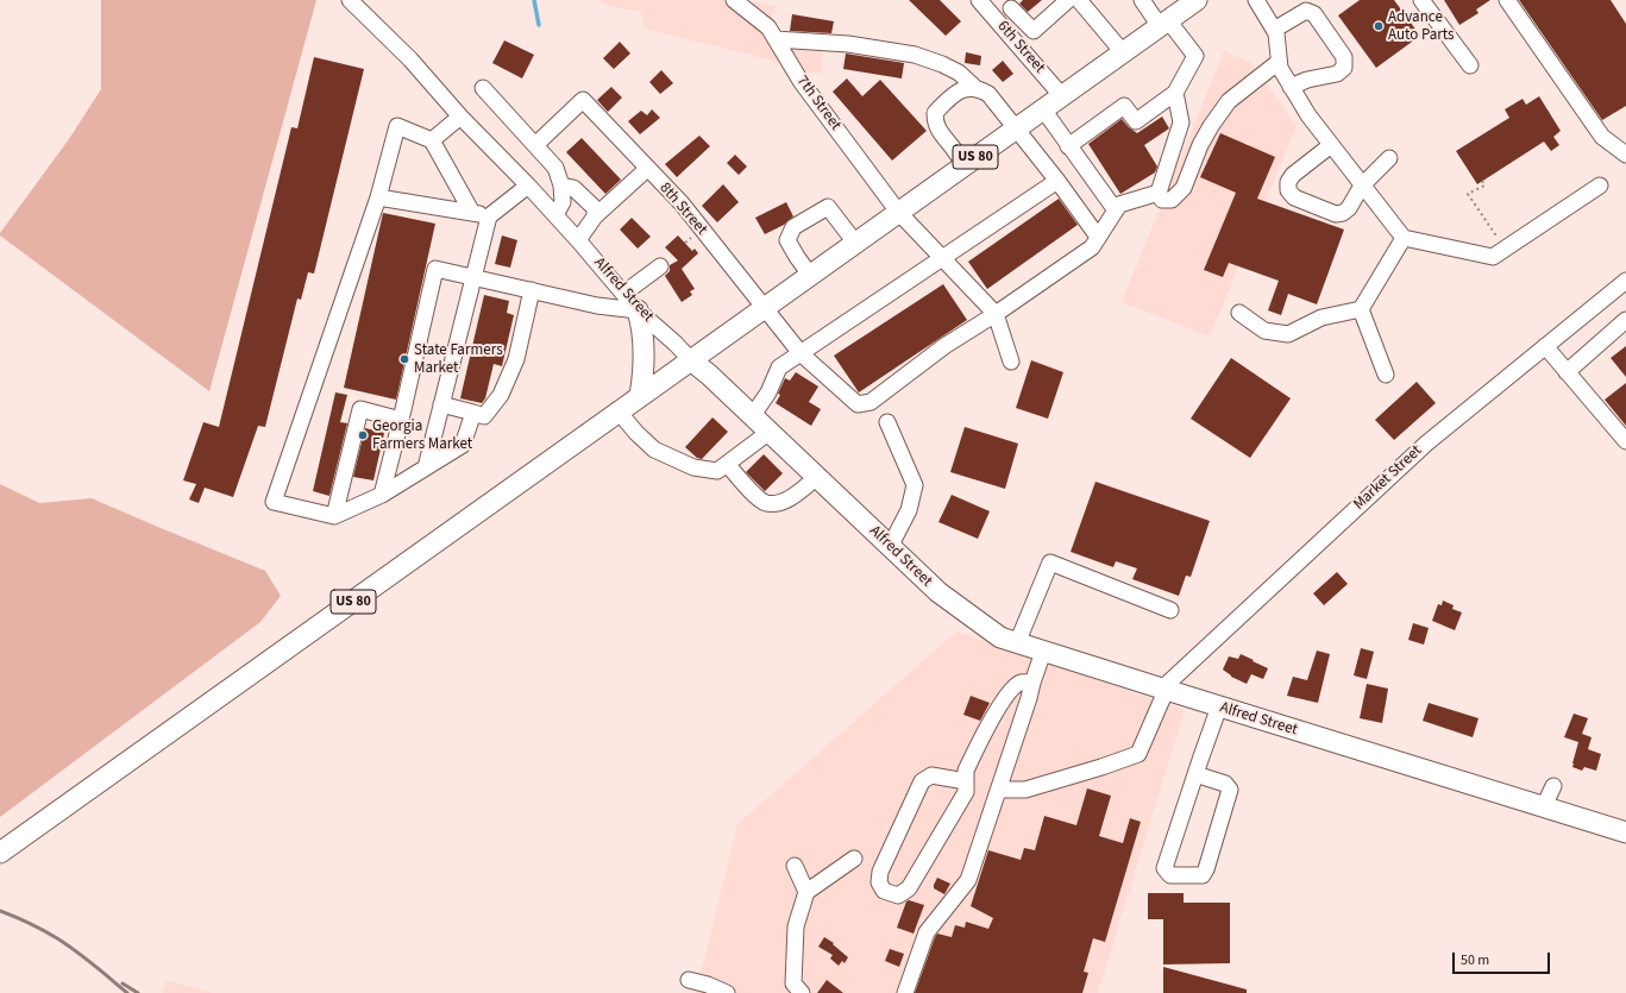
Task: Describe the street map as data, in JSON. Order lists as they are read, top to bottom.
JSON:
{
  "streets": {
    "main road": ["US 80", "Alfred Street"],
    "street": [
      "6th Street",
      "7th Street",
      "8th Street",
      "Market Street"
    ]
  },
  "crossings": [
    ["6th Street", "US 80"],
    ["7th Street", "US 80"],
    ["7th Street", "8th Street"],
    ["US 80", "8th Street"],
    ["US 80", "Alfred Street"],
    ["Alfred Street", "Market Street"]
  ],
  "places": ["Advance Auto Parts", "State Farmers Market", "Georgia Farmers Market"],
  "scale_bar": "50 m"
}
